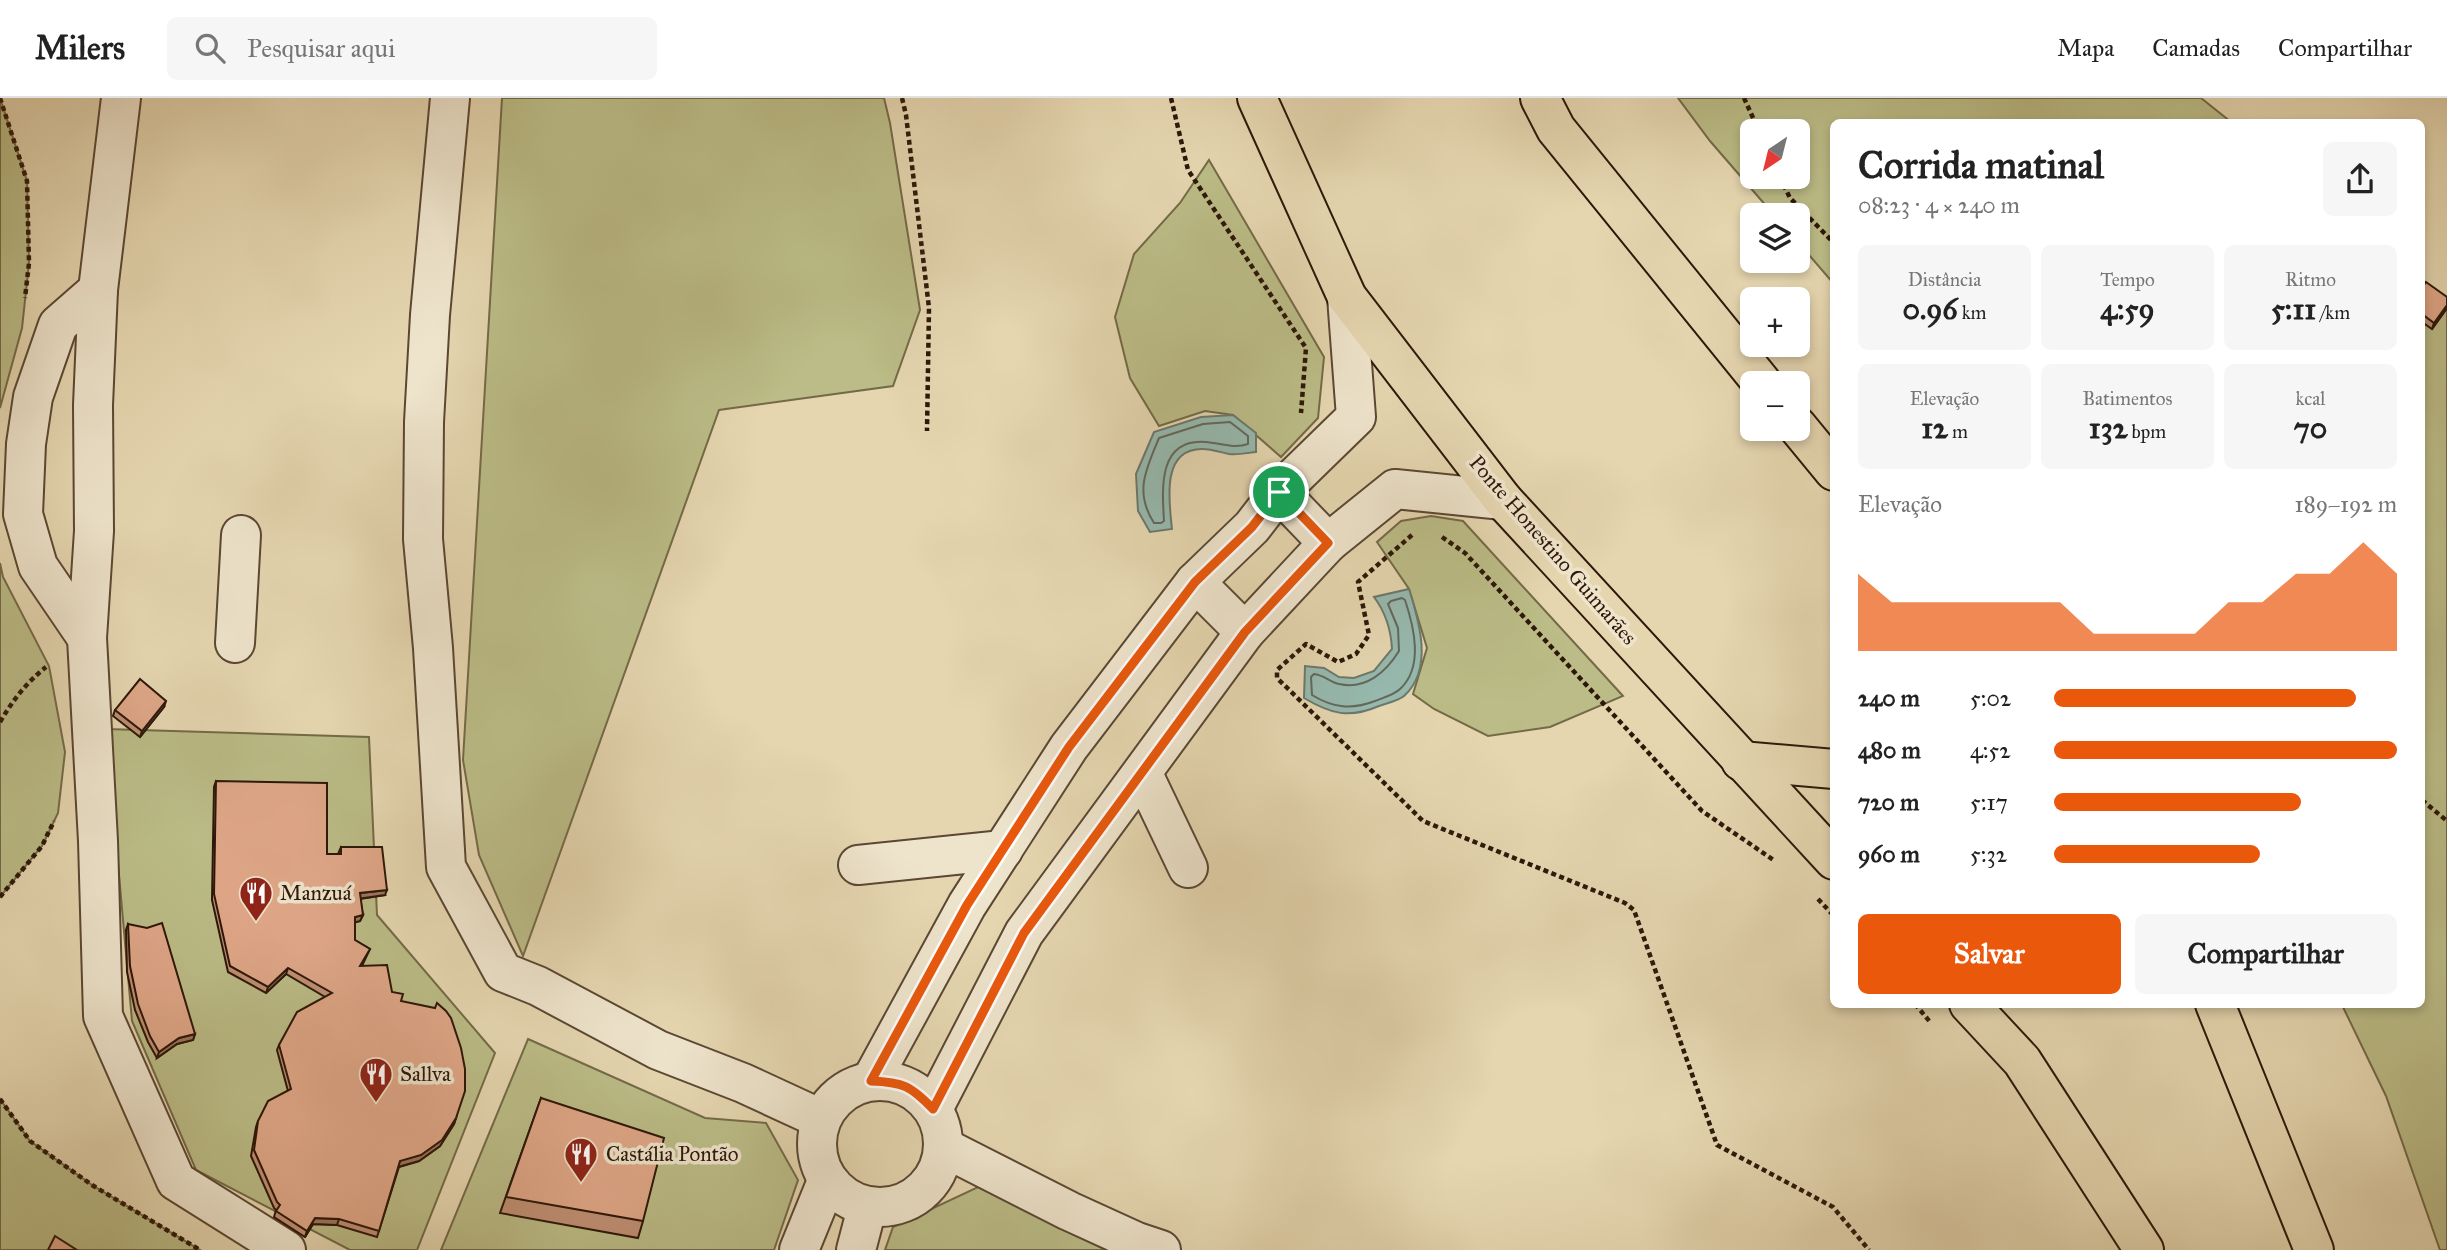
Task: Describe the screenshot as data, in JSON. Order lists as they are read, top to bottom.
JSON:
{
  "streets": {
    "main road": ["Ponte Honestino Guimarães"]
  },
  "places": {
    "restaurant": ["Manzuá", "Sallva", "Castália Pontão"]
  },
  "north": "bottom left",
  "page": {
    "header": "Milers",
    "search": "Pesquisar aqui",
    "nav": ["Mapa", "Camadas", "Compartilhar"],
    "map_buttons": ["+", "−"],
    "heading": ["Corrida matinal", "08:23 · 4 × 240 m"],
    "stats": [
      ["Distância", "0.96 km"],
      ["Tempo", "4:59"],
      ["Ritmo", "5:11 /km"],
      ["Elevação", "12 m"],
      ["Batimentos", "132 bpm"],
      ["kcal", "70"]
    ],
    "chart": ["Elevação", "189–192 m"],
    "list": [
      {
        "name": "240 m",
        "note": "5:02"
      },
      {
        "name": "480 m",
        "note": "4:52"
      },
      {
        "name": "720 m",
        "note": "5:17"
      },
      {
        "name": "960 m",
        "note": "5:32"
      }
    ],
    "buttons": ["Salvar", "Compartilhar"]
  }
}
